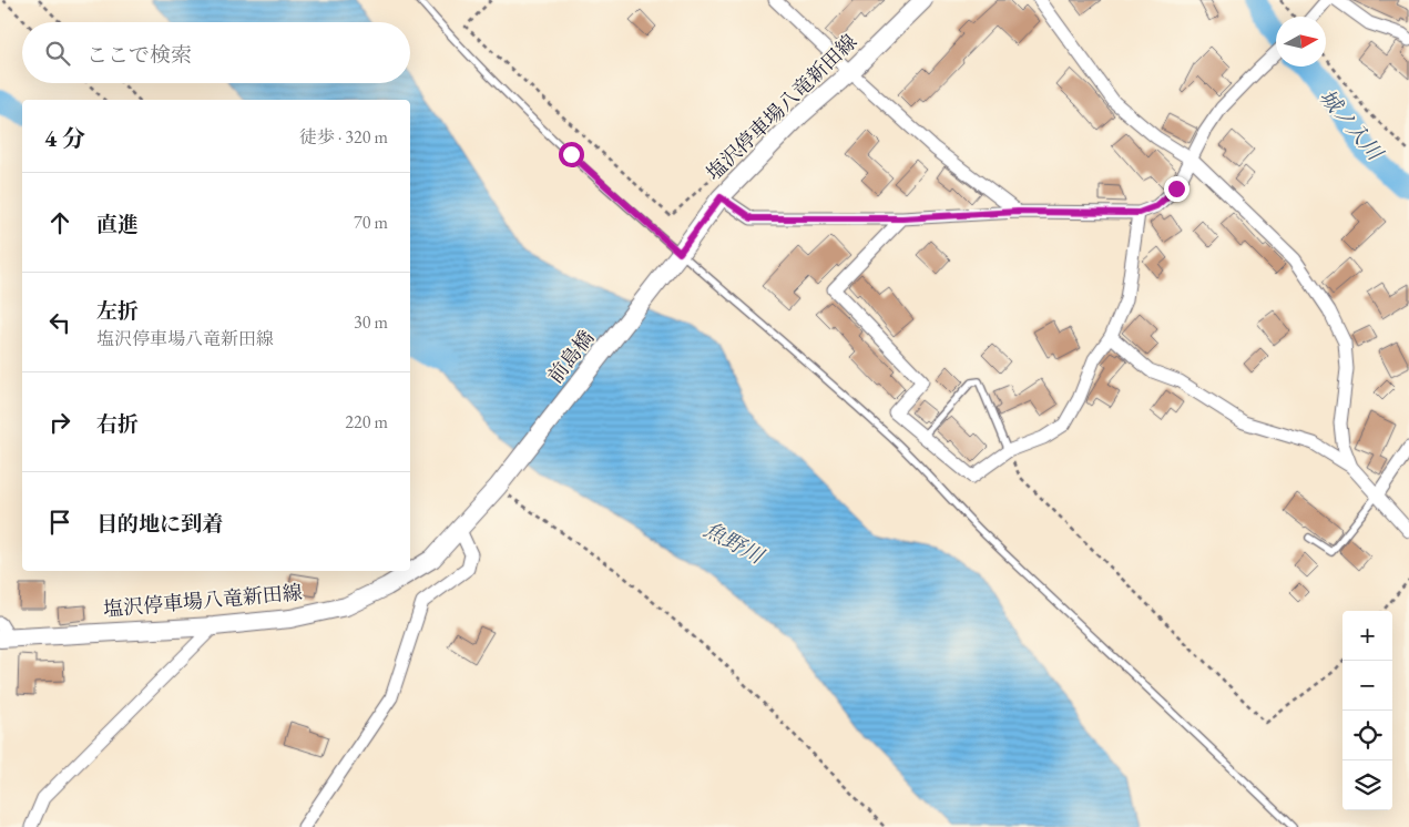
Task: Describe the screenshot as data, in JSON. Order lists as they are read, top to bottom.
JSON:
{
  "streets": {
    "main road": ["塩沢停車場八竜新田線", "前島橋"]
  },
  "crossings": [
    ["塩沢停車場八竜新田線", "前島橋"]
  ],
  "water": ["城ノ入川", "魚野川"],
  "north": "right",
  "page": {
    "search": "ここで検索",
    "heading": ["4 分", "徒歩 · 320 m"],
    "list": [
      ["直進", "70 m"],
      ["左折", "塩沢停車場八竜新田線", "30 m"],
      ["右折", "220 m"],
      "目的地に到着"
    ],
    "map_buttons": ["+", "−"]
  }
}
